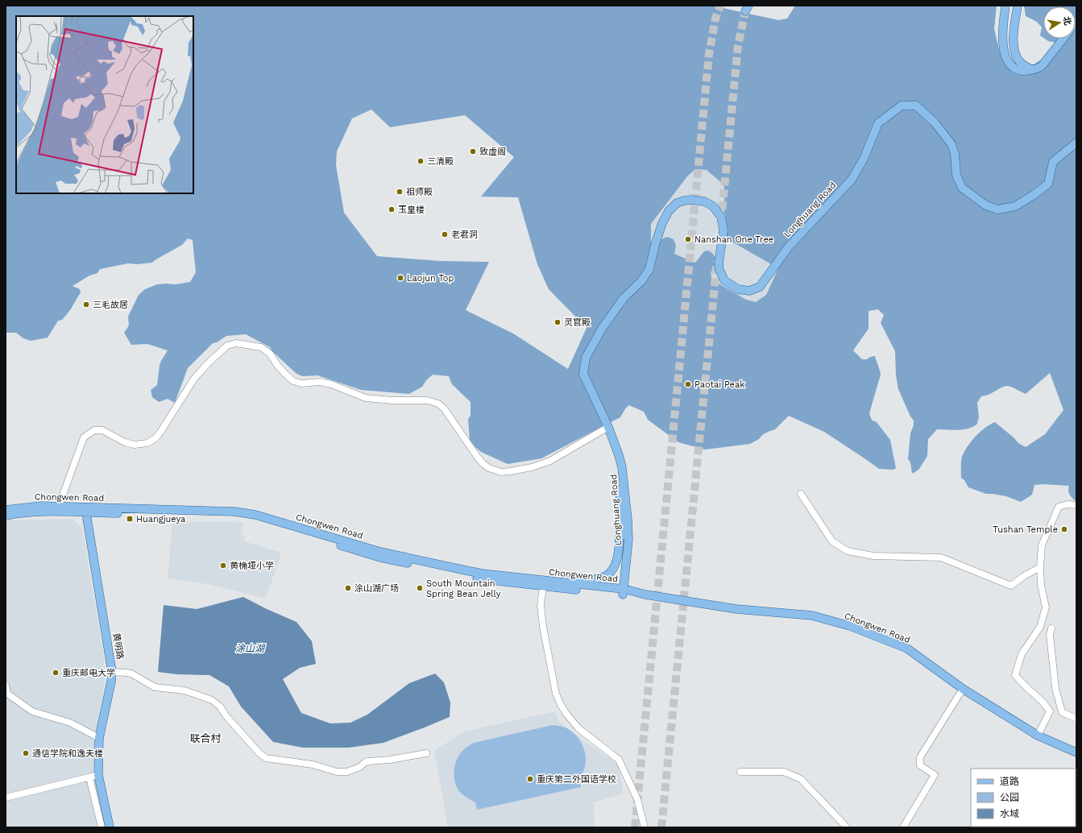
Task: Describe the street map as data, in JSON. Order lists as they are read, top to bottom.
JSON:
{
  "streets": {
    "main road": ["Longhuang Road", "Chongwen Road", "黄明路"]
  },
  "crossings": [
    ["Longhuang Road", "Chongwen Road"],
    ["Chongwen Road", "黄明路"]
  ],
  "districts": ["联合村"],
  "water": ["涂山湖"],
  "places": {
    "other": [
      "致虚阁",
      "三清殿",
      "祖师殿",
      "玉皇楼",
      "老君洞",
      "Nanshan One Tree",
      "Laojun Top",
      "三毛故居",
      "灵官殿",
      "Paotai Peak",
      "Tushan Temple",
      "黄桷垭小学",
      "涂山湖广场",
      "South Mountain Spring Bean Jelly",
      "重庆邮电大学",
      "通信学院和逸夫楼",
      "重庆第二外国语学校"
    ],
    "transit": ["Huangjueya"]
  },
  "legend": ["道路", "公园", "水域"],
  "north": "right"
}
